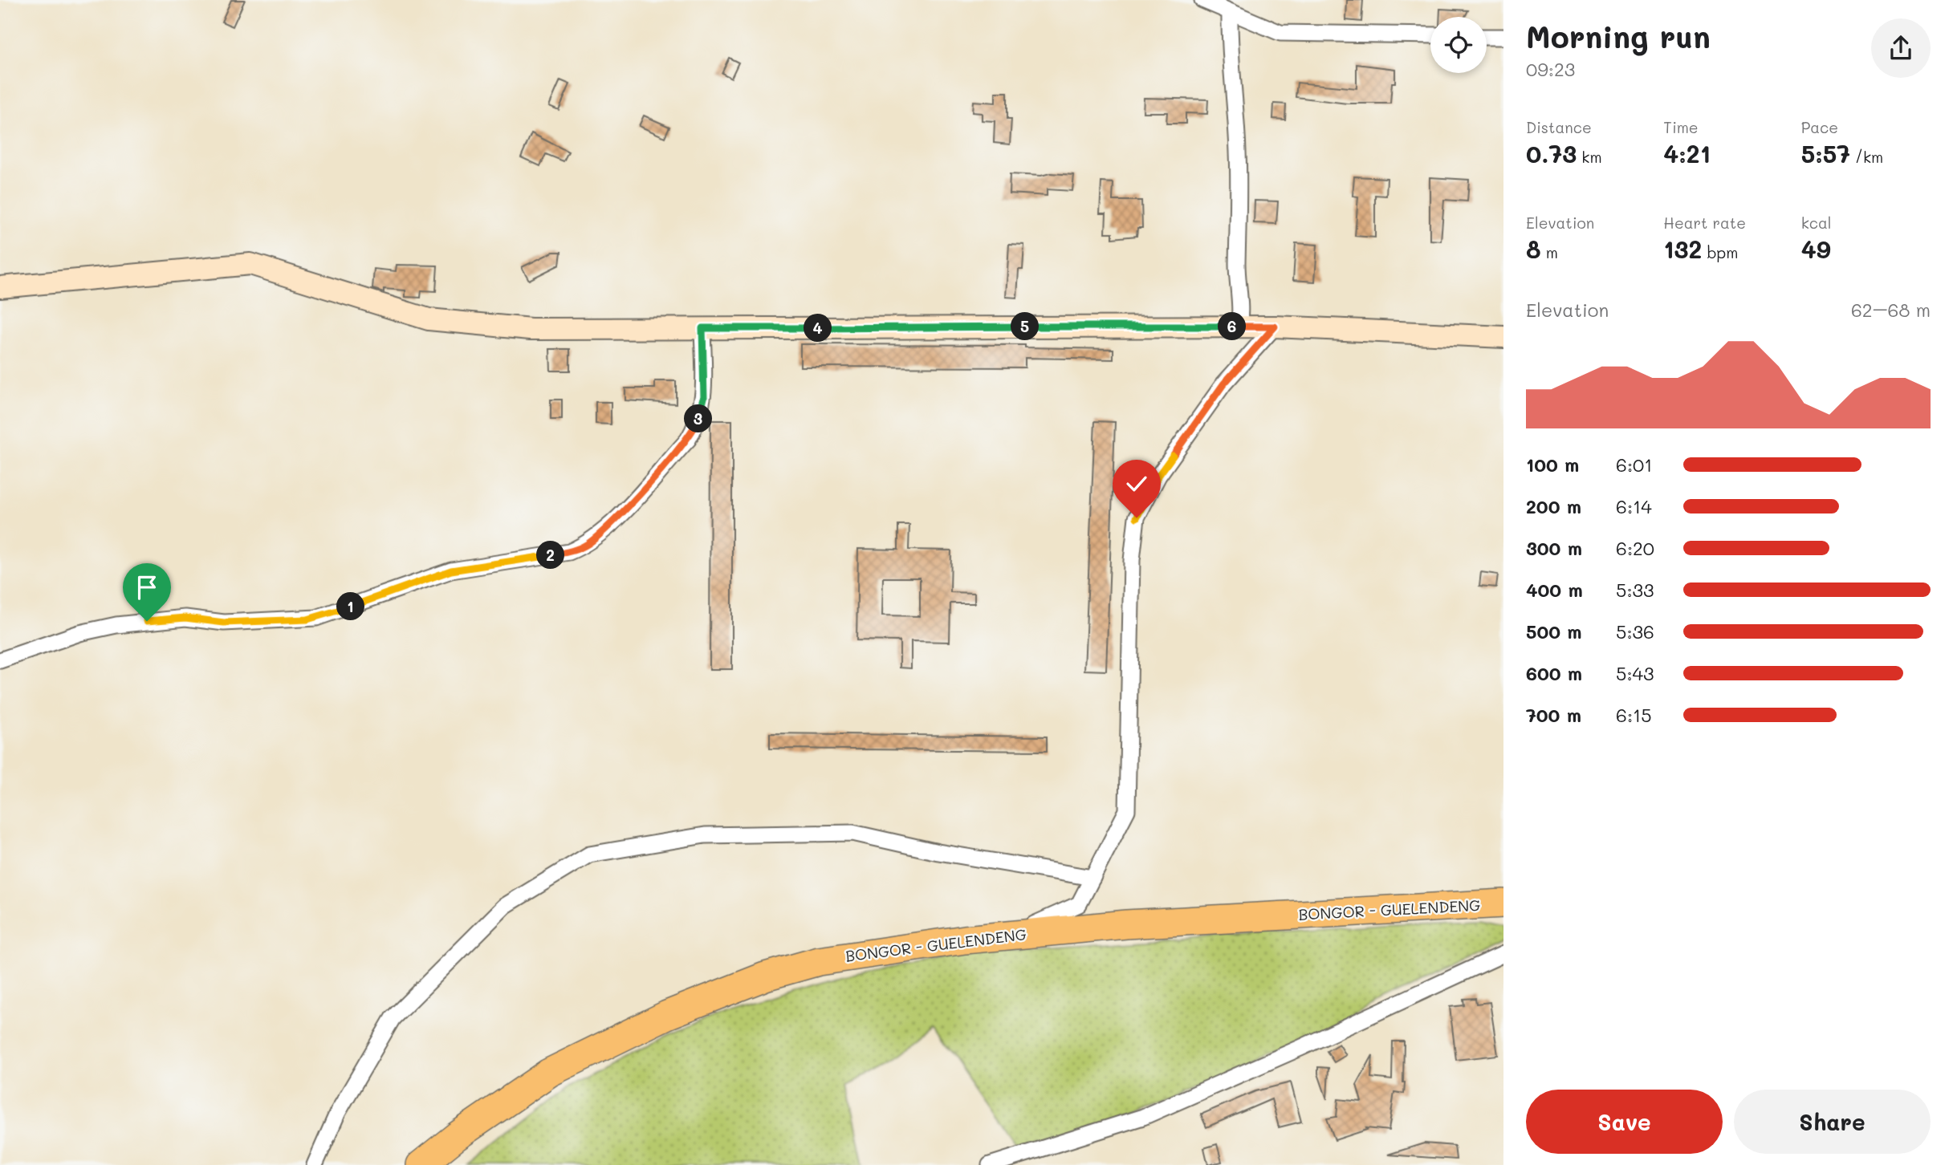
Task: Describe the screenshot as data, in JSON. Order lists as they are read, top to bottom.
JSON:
{
  "streets": {
    "highway": ["BONGOR - GUELENDENG"]
  },
  "page": {
    "heading": ["Morning run", "09:23"],
    "stats": [
      ["Distance", "0.73 km"],
      ["Time", "4:21"],
      ["Pace", "5:57 /km"],
      ["Elevation", "8 m"],
      ["Heart rate", "132 bpm"],
      ["kcal", "49"]
    ],
    "chart": ["Elevation", "62–68 m"],
    "pins": [
      "5",
      "6",
      "4",
      "3",
      "2",
      "1"
    ],
    "list": [
      {
        "name": "100 m",
        "note": "6:01"
      },
      {
        "name": "200 m",
        "note": "6:14"
      },
      {
        "name": "300 m",
        "note": "6:20"
      },
      {
        "name": "400 m",
        "note": "5:33"
      },
      {
        "name": "500 m",
        "note": "5:36"
      },
      {
        "name": "600 m",
        "note": "5:43"
      },
      {
        "name": "700 m",
        "note": "6:15"
      }
    ],
    "buttons": ["Save", "Share"]
  }
}
